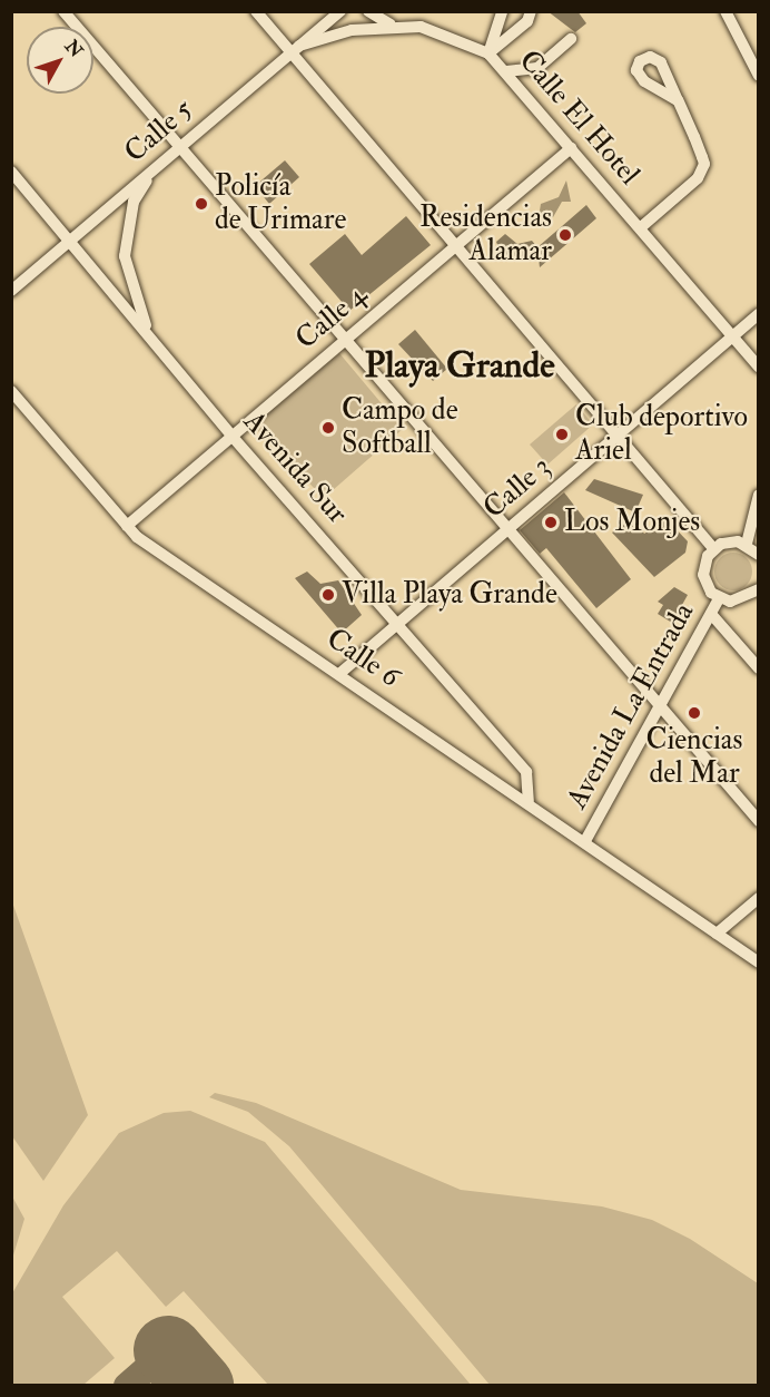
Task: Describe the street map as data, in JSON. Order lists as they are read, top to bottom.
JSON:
{
  "streets": {
    "street": [
      "Calle El Hotel",
      "Calle 5",
      "Calle 4",
      "Avenida Sur",
      "Calle 3",
      "Calle 6",
      "Avenida La Entrada"
    ]
  },
  "crossings": [
    ["Calle El Hotel", "Calle 5"],
    ["Calle El Hotel", "Calle 4"],
    ["Calle El Hotel", "Calle 3"],
    ["Calle 5", "Avenida Sur"],
    ["Calle 4", "Avenida Sur"],
    ["Calle 4", "Calle 6"],
    ["Avenida Sur", "Calle 3"],
    ["Avenida Sur", "Calle 6"],
    ["Calle 3", "Calle 6"],
    ["Calle 6", "Avenida La Entrada"]
  ],
  "districts": ["Playa Grande"],
  "places": [
    "Policía de Urimare",
    "Residencias Alamar",
    "Campo de Softball",
    "Club deportivo Ariel",
    "Los Monjes",
    "Villa Playa Grande",
    "Ciencias del Mar"
  ],
  "north": "top right"
}
